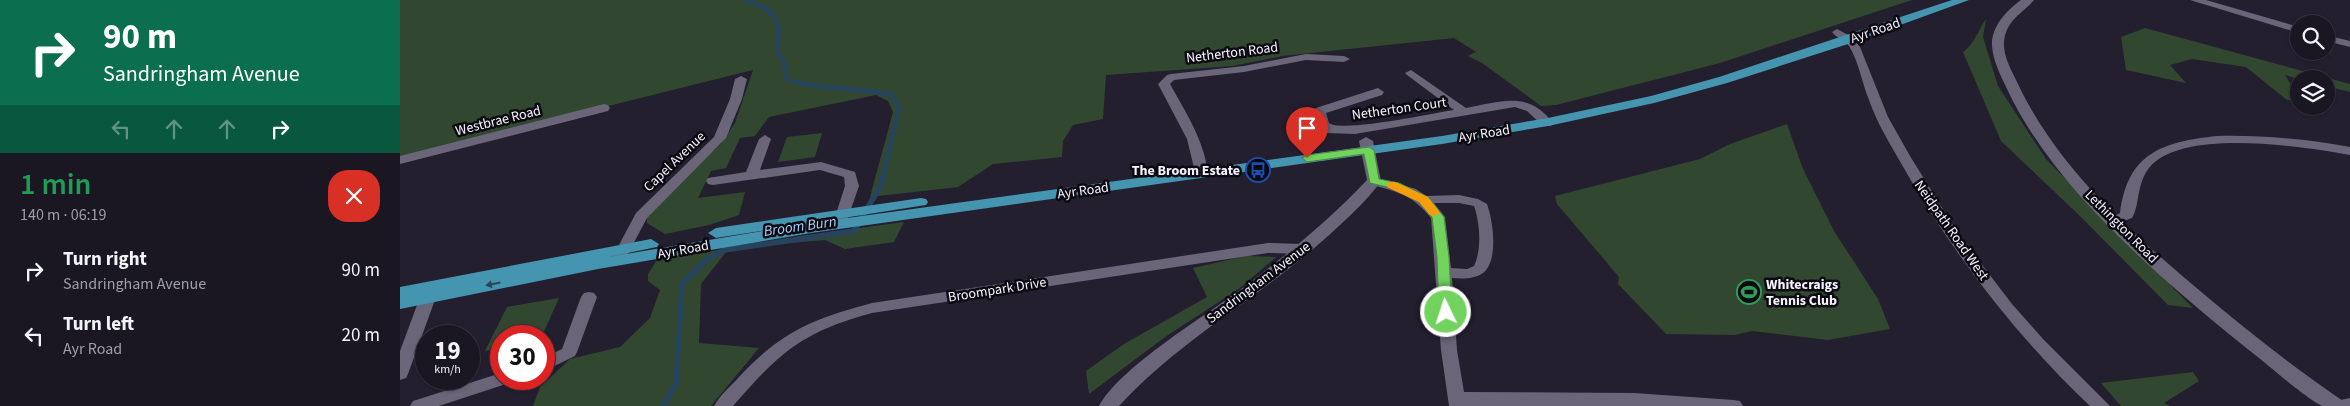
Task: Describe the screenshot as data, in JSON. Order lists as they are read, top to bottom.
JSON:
{
  "streets": {
    "main road": ["Ayr Road"],
    "street": [
      "Netherton Road",
      "Netherton Court",
      "Westbrae Road",
      "Capel Avenue",
      "Lethington Road",
      "Neidpath Road West",
      "Sandringham Avenue",
      "Broompark Drive"
    ]
  },
  "crossings": [
    ["Ayr Road", "Netherton Road"],
    ["Ayr Road", "Netherton Court"],
    ["Ayr Road", "Capel Avenue"],
    ["Ayr Road", "Neidpath Road West"],
    ["Sandringham Avenue", "Broompark Drive"]
  ],
  "water": ["Broom Burn"],
  "places": {
    "bus stop": ["The Broom Estate"],
    "sports": ["Whitecraigs Tennis Club"]
  },
  "page": {
    "turn": ["90 m", "Sandringham Avenue"],
    "heading": ["1 min", "140 m · 06:19"],
    "list": [
      {
        "name": "Turn right",
        "note": "Sandringham Avenue",
        "value": "90 m"
      },
      {
        "name": "Turn left",
        "note": "Ayr Road",
        "value": "20 m"
      }
    ],
    "speed": "19 km/h",
    "limit": "30"
  }
}
